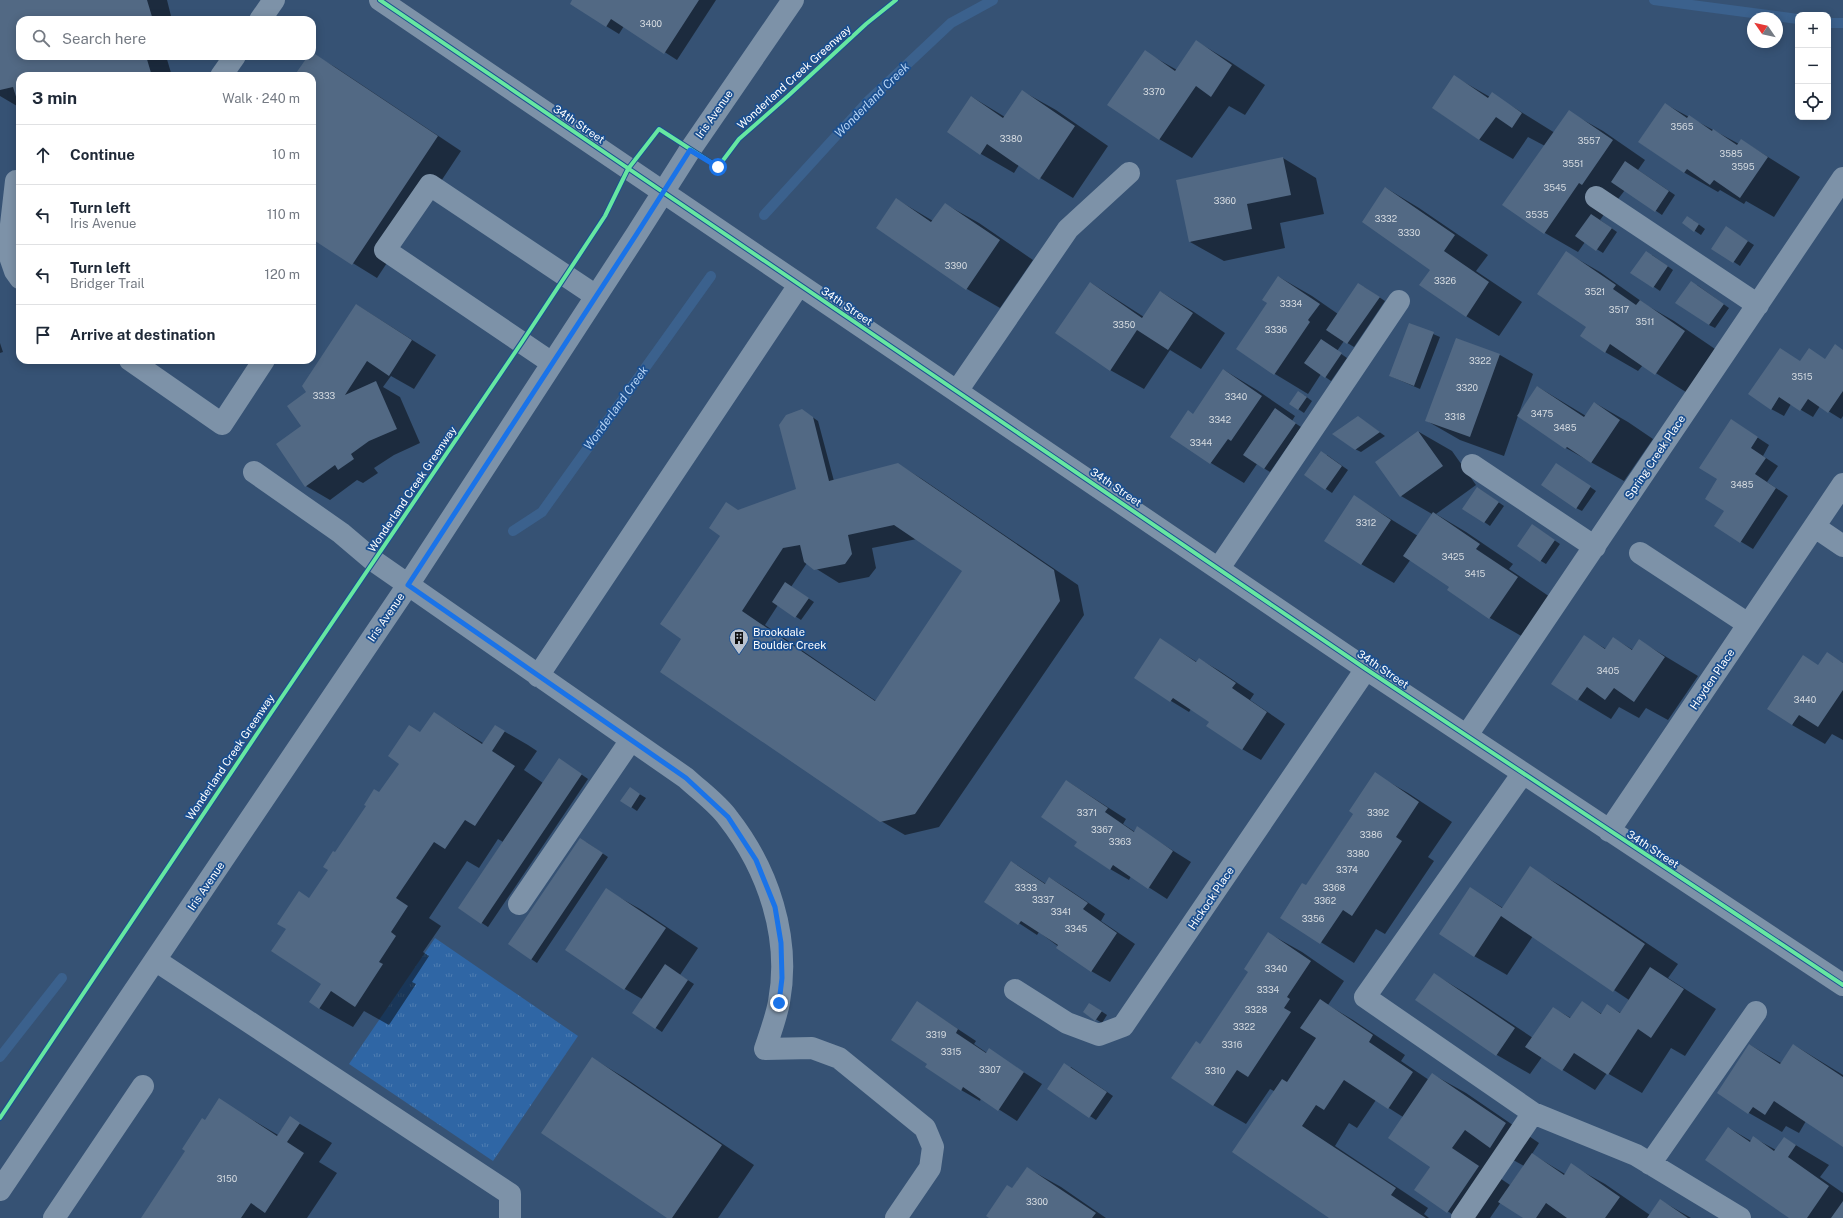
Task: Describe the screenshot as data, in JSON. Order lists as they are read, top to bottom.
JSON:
{
  "streets": {
    "street": [
      "Iris Avenue",
      "34th Street",
      "Spring Creek Place",
      "Hayden Place",
      "Hickock Place"
    ],
    "cycle path": ["Wonderland Creek Greenway"]
  },
  "crossings": [
    ["Iris Avenue", "34th Street"],
    ["34th Street", "Spring Creek Place"],
    ["34th Street", "Hayden Place"],
    ["34th Street", "Hickock Place"]
  ],
  "water": ["Wonderland Creek"],
  "places": {
    "building": ["Brookdale Boulder Creek"]
  },
  "house_numbers": [
    "3400",
    "3370",
    "3565",
    "3380",
    "3557",
    "3585",
    "3551",
    "3595",
    "3545",
    "3360",
    "3535",
    "3332",
    "3330",
    "3390",
    "3326",
    "3521",
    "3334",
    "3517",
    "3511",
    "3350",
    "3336",
    "3322",
    "3515",
    "3320",
    "3333",
    "3340",
    "3475",
    "3318",
    "3342",
    "3485",
    "3344",
    "3485",
    "3312",
    "3425",
    "3415",
    "3405",
    "3440",
    "3371",
    "3392",
    "3367",
    "3386",
    "3363",
    "3380",
    "3374",
    "3333",
    "3368",
    "3337",
    "3362",
    "3341",
    "3356",
    "3345",
    "3340",
    "3334",
    "3328",
    "3322",
    "3319",
    "3316",
    "3315",
    "3307",
    "3310",
    "3150",
    "3300"
  ],
  "north": "top left",
  "page": {
    "map_buttons": ["+", "−"],
    "search": "Search here",
    "heading": ["3 min", "Walk · 240 m"],
    "list": [
      ["Continue", "10 m"],
      ["Turn left", "Iris Avenue", "110 m"],
      ["Turn left", "Bridger Trail", "120 m"],
      "Arrive at destination"
    ]
  }
}
